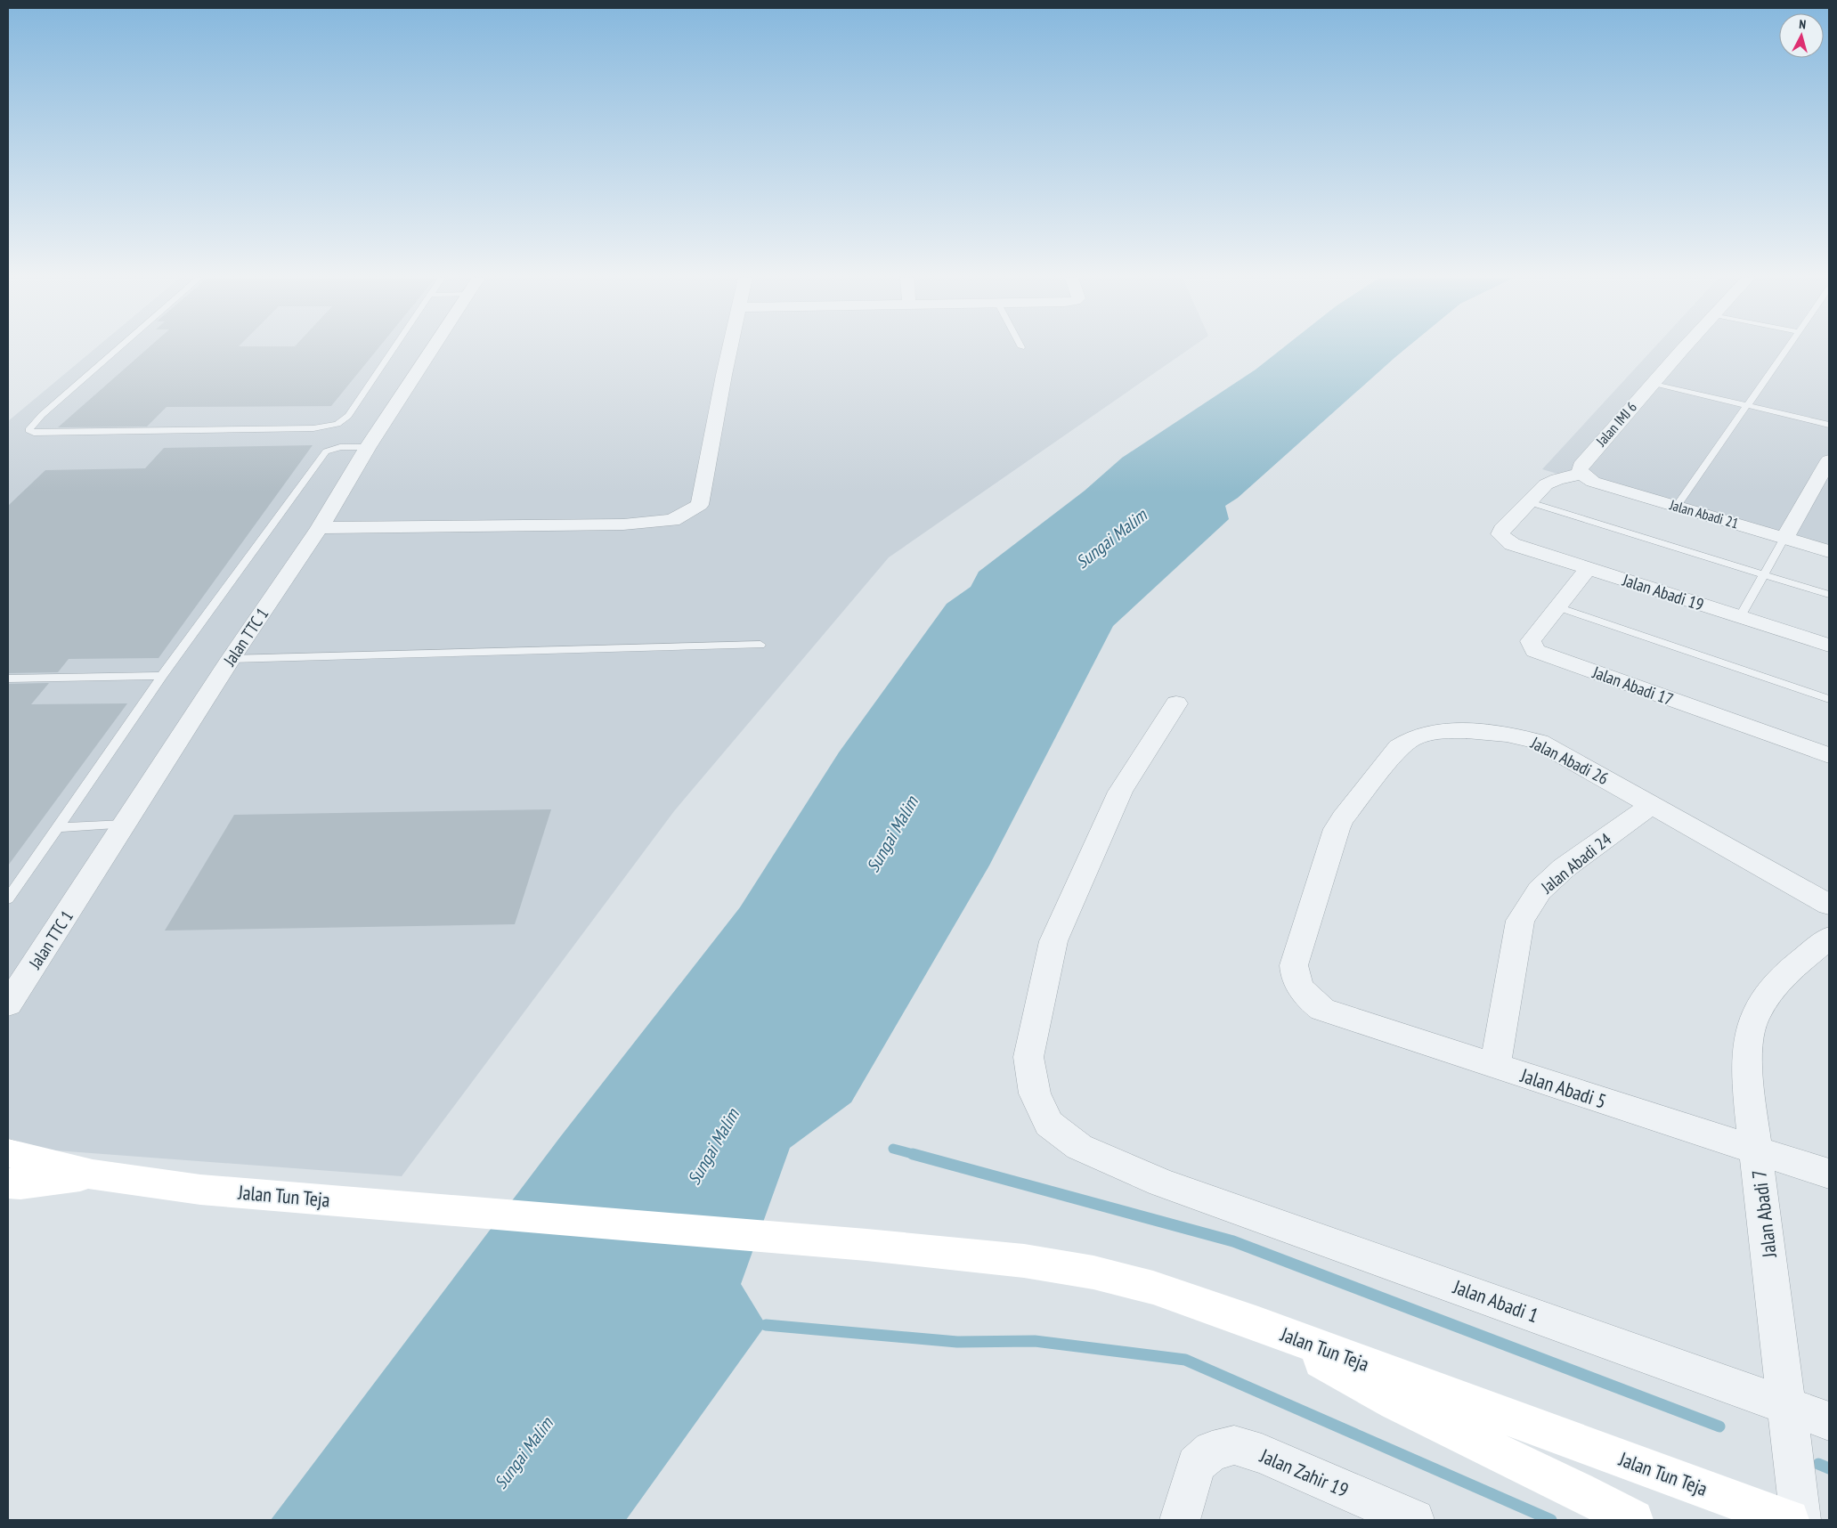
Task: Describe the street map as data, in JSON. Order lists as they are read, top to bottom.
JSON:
{
  "streets": {
    "main road": ["Jalan Tun Teja"],
    "street": [
      "Jalan IMJ 6",
      "Jalan Abadi 21",
      "Jalan Abadi 19",
      "Jalan TTC 1",
      "Jalan Abadi 17",
      "Jalan Abadi 26",
      "Jalan Abadi 24",
      "Jalan Abadi 5",
      "Jalan Abadi 7",
      "Jalan Abadi 1",
      "Jalan Zahir 19"
    ]
  },
  "crossings": [
    ["Jalan IMJ 6", "Jalan Abadi 21"],
    ["Jalan Abadi 19", "Jalan Abadi 17"],
    ["Jalan Abadi 26", "Jalan Abadi 24"],
    ["Jalan Abadi 26", "Jalan Abadi 5"],
    ["Jalan Abadi 24", "Jalan Abadi 5"],
    ["Jalan Abadi 5", "Jalan Abadi 7"],
    ["Jalan Abadi 7", "Jalan Abadi 1"]
  ],
  "water": ["Sungai Malim"],
  "north": "top"
}
